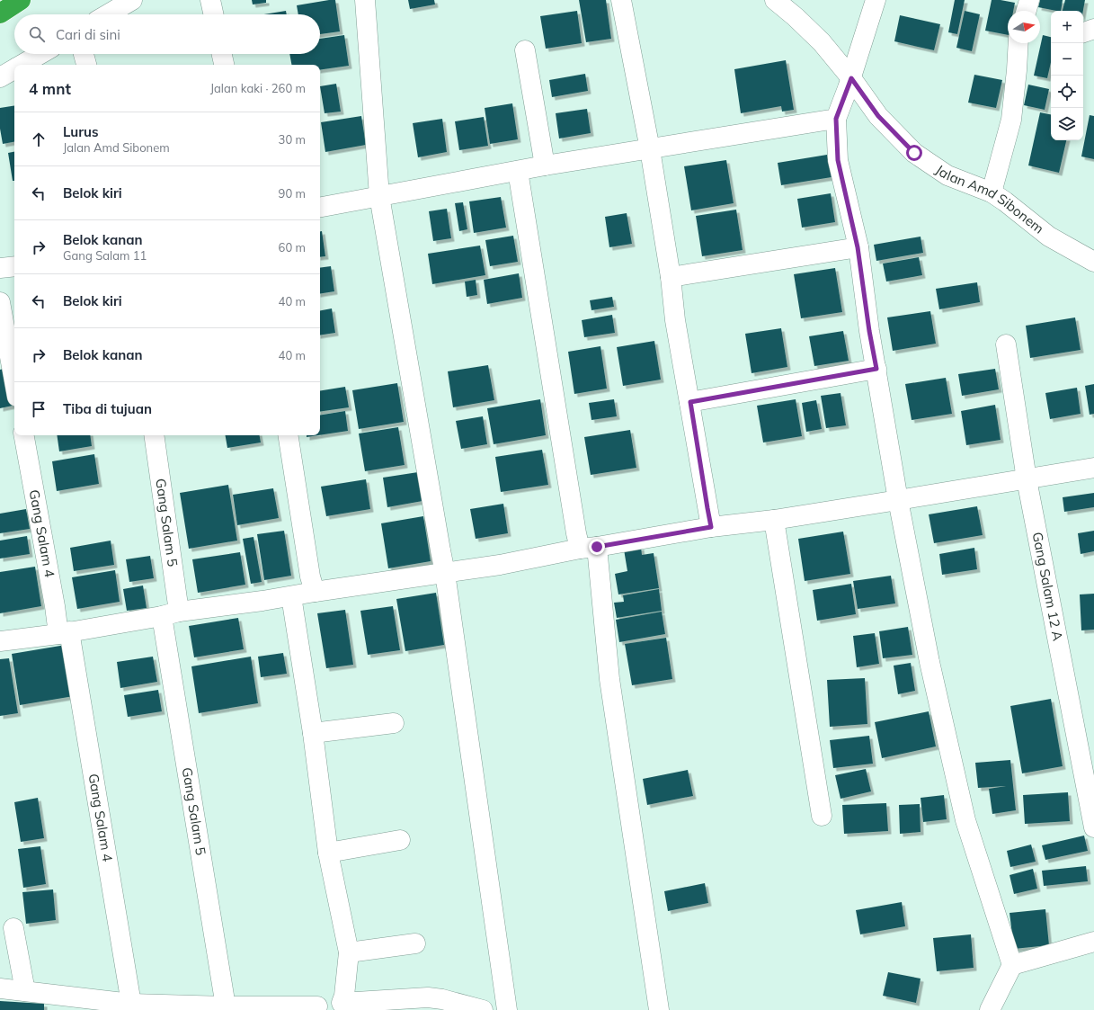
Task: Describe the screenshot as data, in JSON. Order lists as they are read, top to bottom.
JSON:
{
  "streets": {
    "street": [
      "Jalan Amd Sibonem",
      "Gang Salam 5",
      "Gang Salam 4",
      "Gang Salam 12 A"
    ]
  },
  "north": "right",
  "page": {
    "map_buttons": ["+", "−"],
    "search": "Cari di sini",
    "heading": ["4 mnt", "Jalan kaki · 260 m"],
    "list": [
      ["Lurus", "Jalan Amd Sibonem", "30 m"],
      ["Belok kiri", "90 m"],
      ["Belok kanan", "Gang Salam 11", "60 m"],
      ["Belok kiri", "40 m"],
      ["Belok kanan", "40 m"],
      "Tiba di tujuan"
    ]
  }
}
